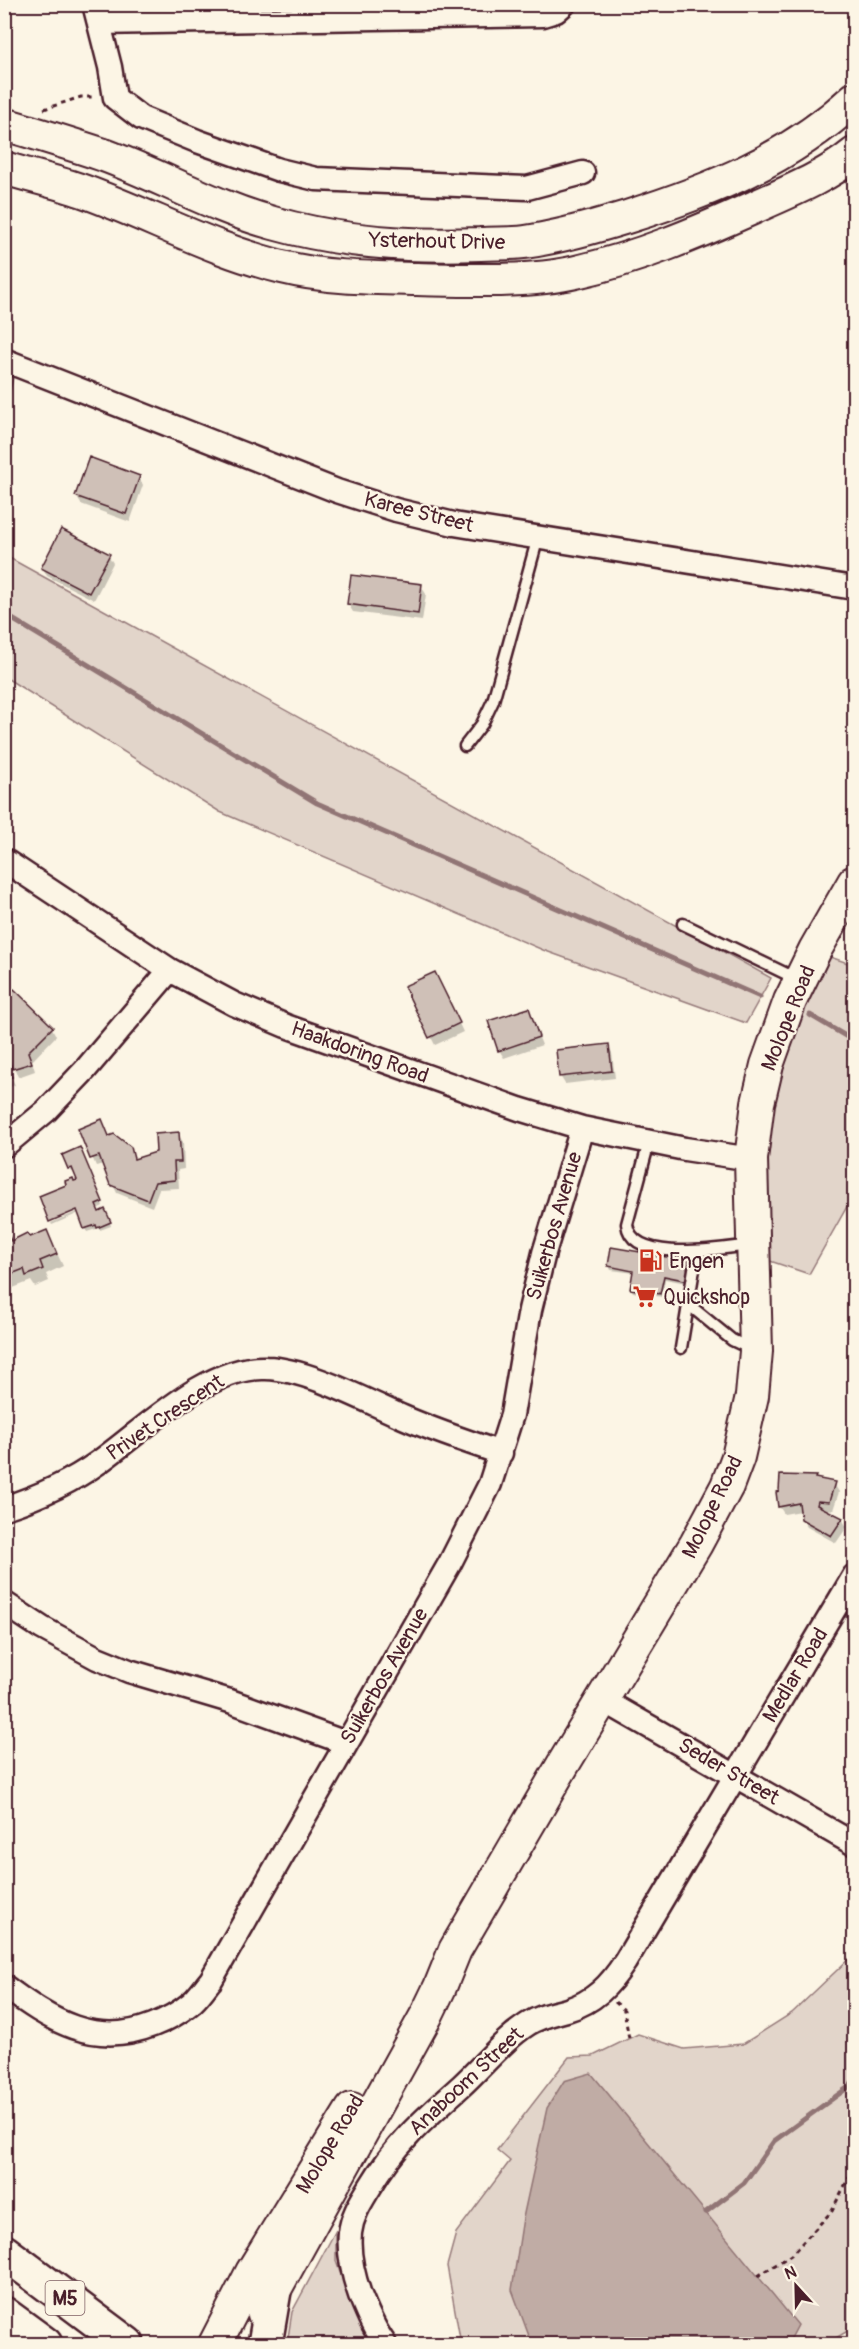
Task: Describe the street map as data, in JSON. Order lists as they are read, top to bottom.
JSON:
{
  "streets": {
    "main road": ["M5"],
    "street": [
      "Ysterhout Drive",
      "Karee Street",
      "Molope Road",
      "Haakdoring Road",
      "Suikerbos Avenue",
      "Privet Crescent",
      "Medlar Road",
      "Seder Street",
      "Anaboom Street"
    ]
  },
  "crossings": [
    ["Molope Road", "Haakdoring Road"],
    ["Molope Road", "Seder Street"],
    ["Haakdoring Road", "Suikerbos Avenue"],
    ["Suikerbos Avenue", "Privet Crescent"],
    ["Medlar Road", "Seder Street"],
    ["Medlar Road", "Anaboom Street"],
    ["Seder Street", "Anaboom Street"]
  ],
  "places": {
    "fuel station": ["Engen"],
    "supermarket": ["Quickshop"]
  },
  "north": "top"
}
